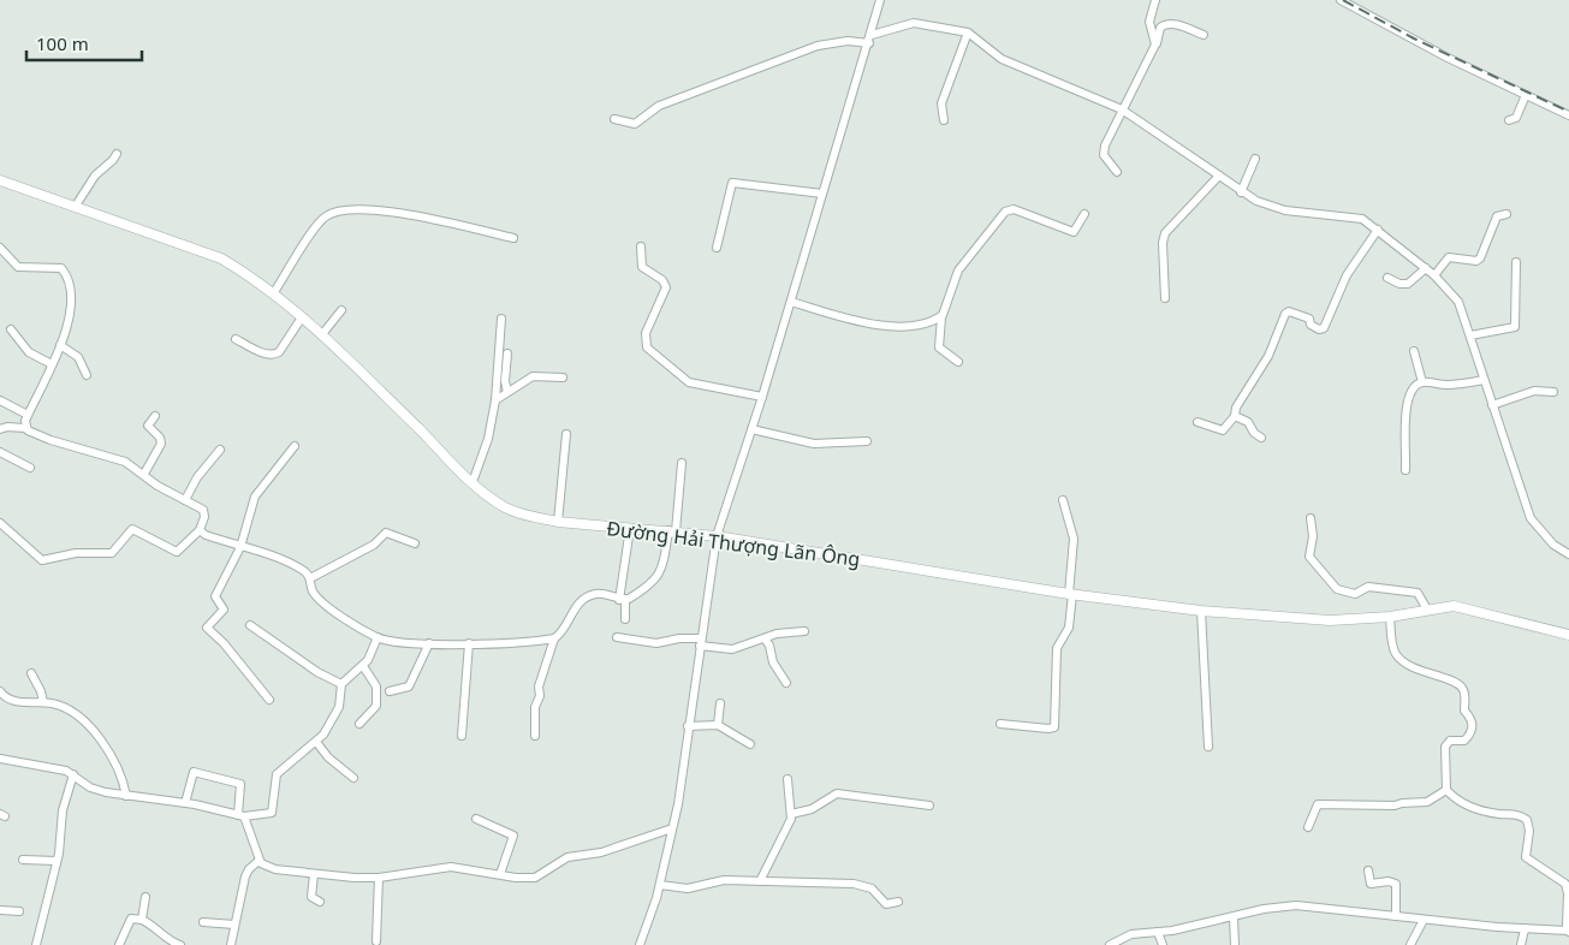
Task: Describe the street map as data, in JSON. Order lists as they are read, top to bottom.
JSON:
{
  "streets": {
    "street": ["Đường Hải Thượng Lãn Ông"]
  },
  "scale_bar": "100 m"
}
